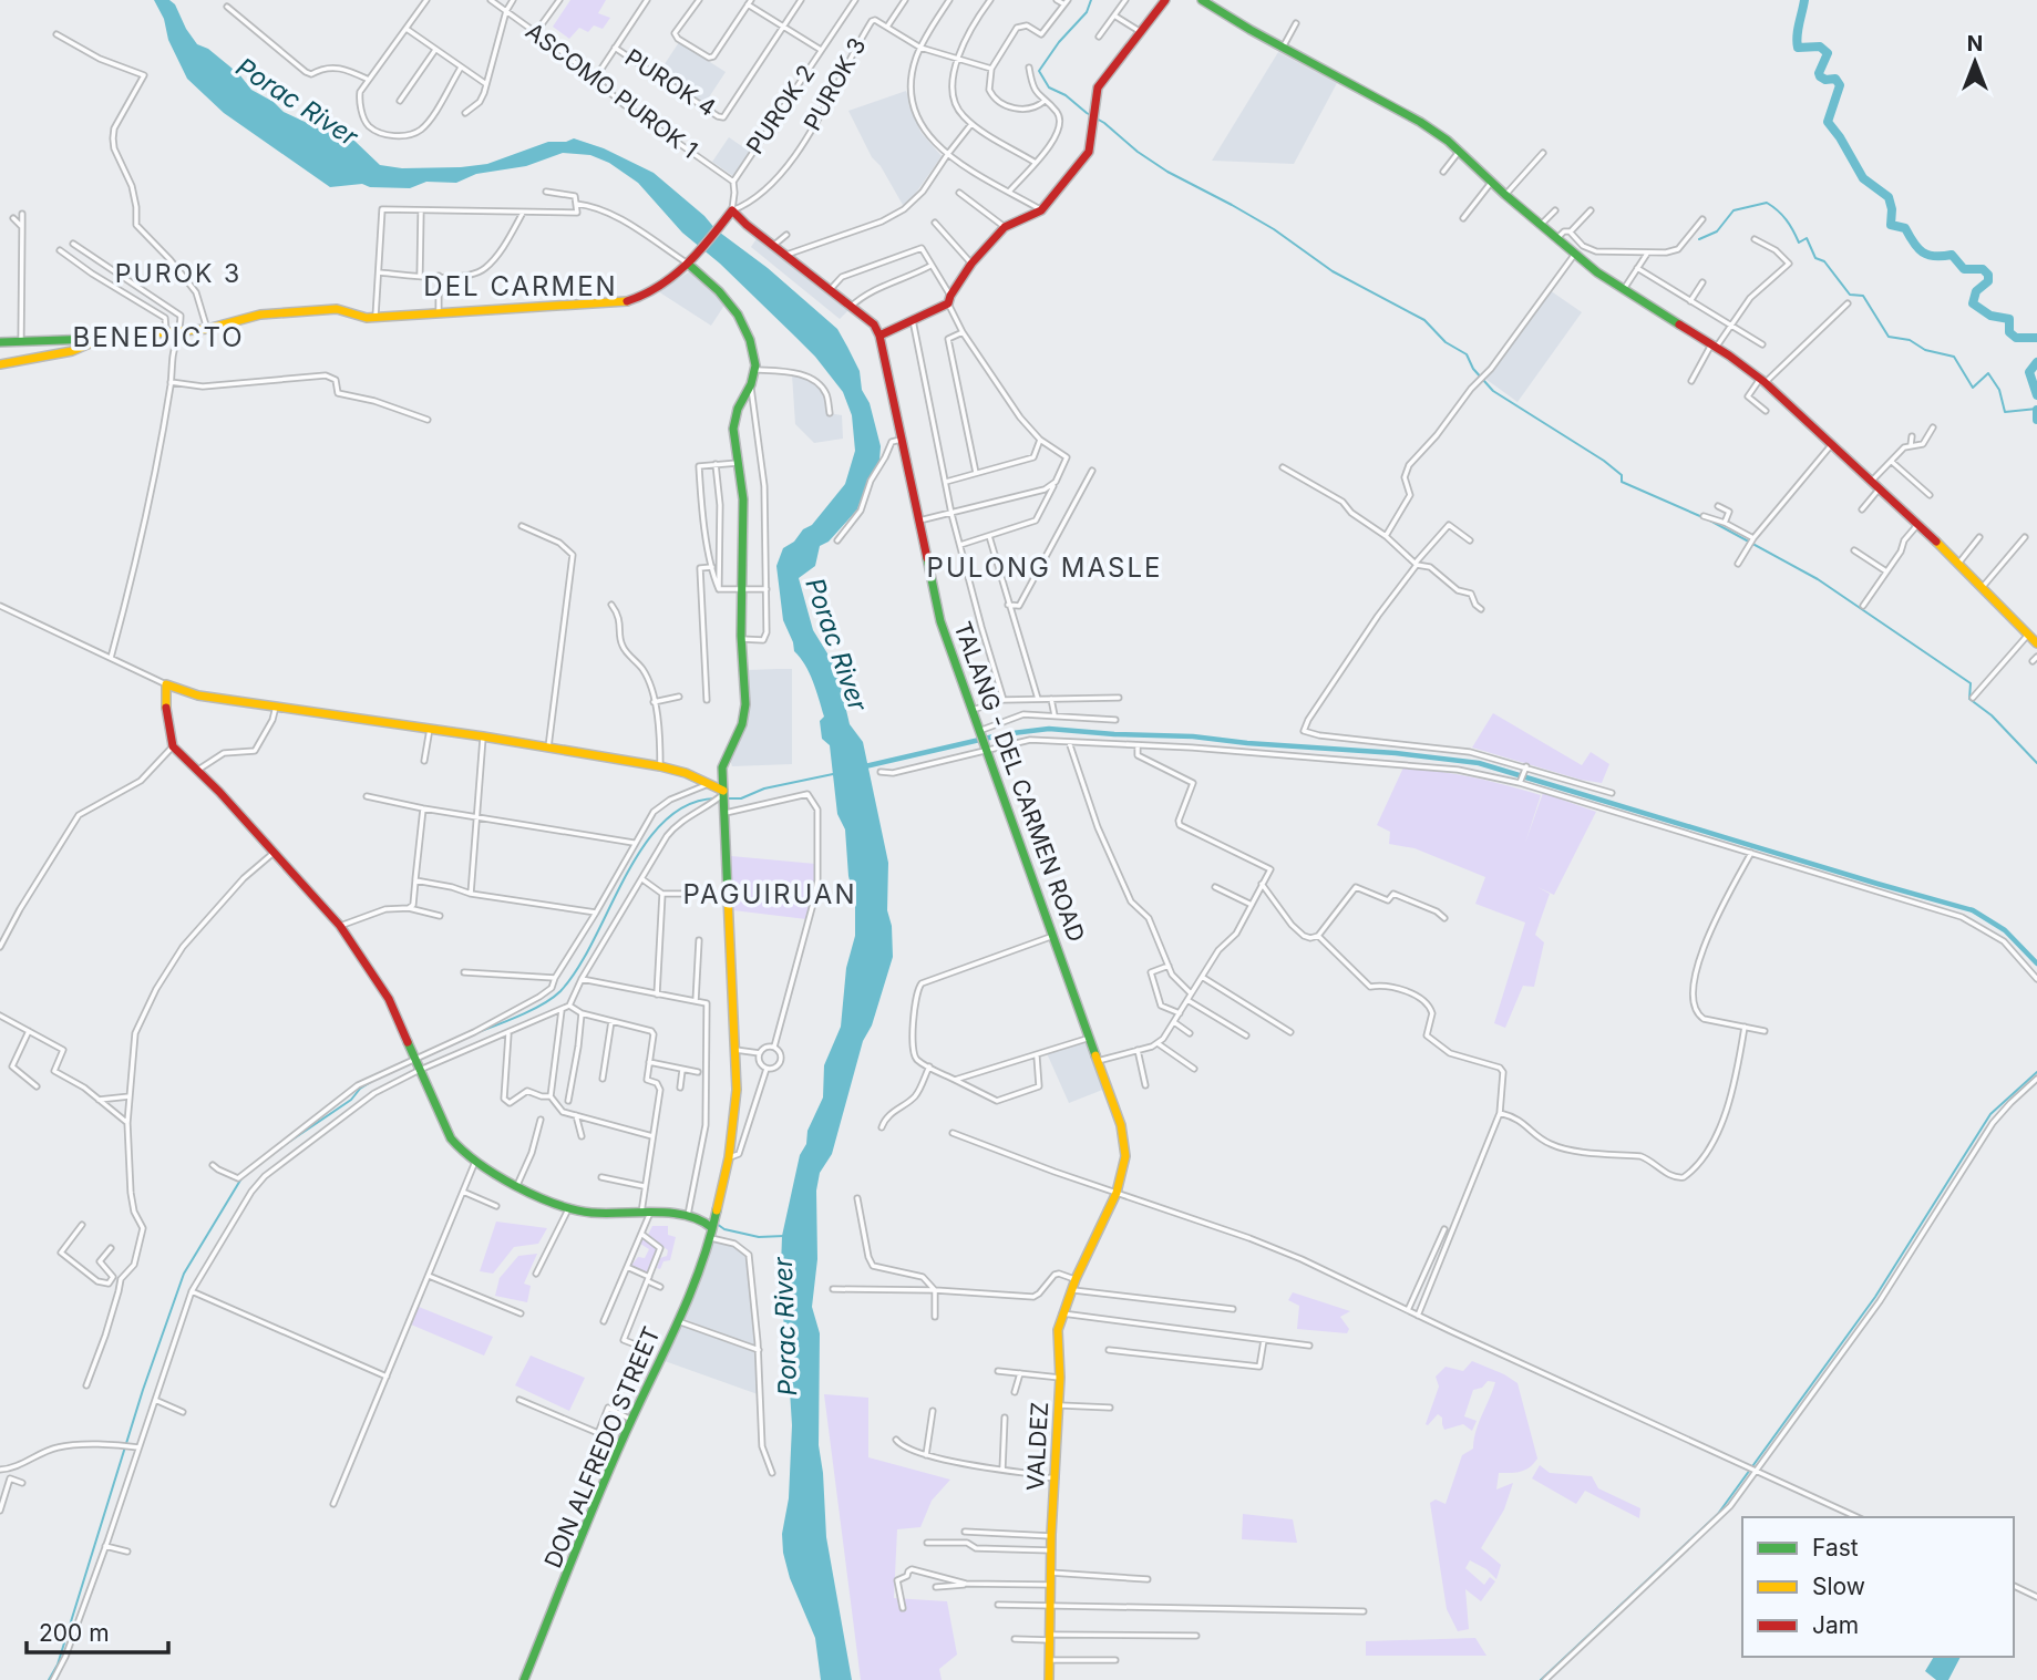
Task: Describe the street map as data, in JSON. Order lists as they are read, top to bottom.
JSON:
{
  "streets": {
    "street": [
      "PUROK 4",
      "PUROK 3",
      "ASCOMO PUROK 1",
      "PUROK 2",
      "TALANG - DEL CARMEN ROAD",
      "VALDEZ",
      "DON ALFREDO STREET"
    ]
  },
  "crossings": [
    ["ASCOMO PUROK 1", "PUROK 2"],
    ["TALANG - DEL CARMEN ROAD", "VALDEZ"]
  ],
  "districts": [
    "PUROK 3",
    "DEL CARMEN",
    "BENEDICTO",
    "PULONG MASLE",
    "PAGUIRUAN"
  ],
  "water": ["Porac River"],
  "legend": ["Fast", "Slow", "Jam"],
  "scale_bar": "200 m",
  "north": "top"
}
